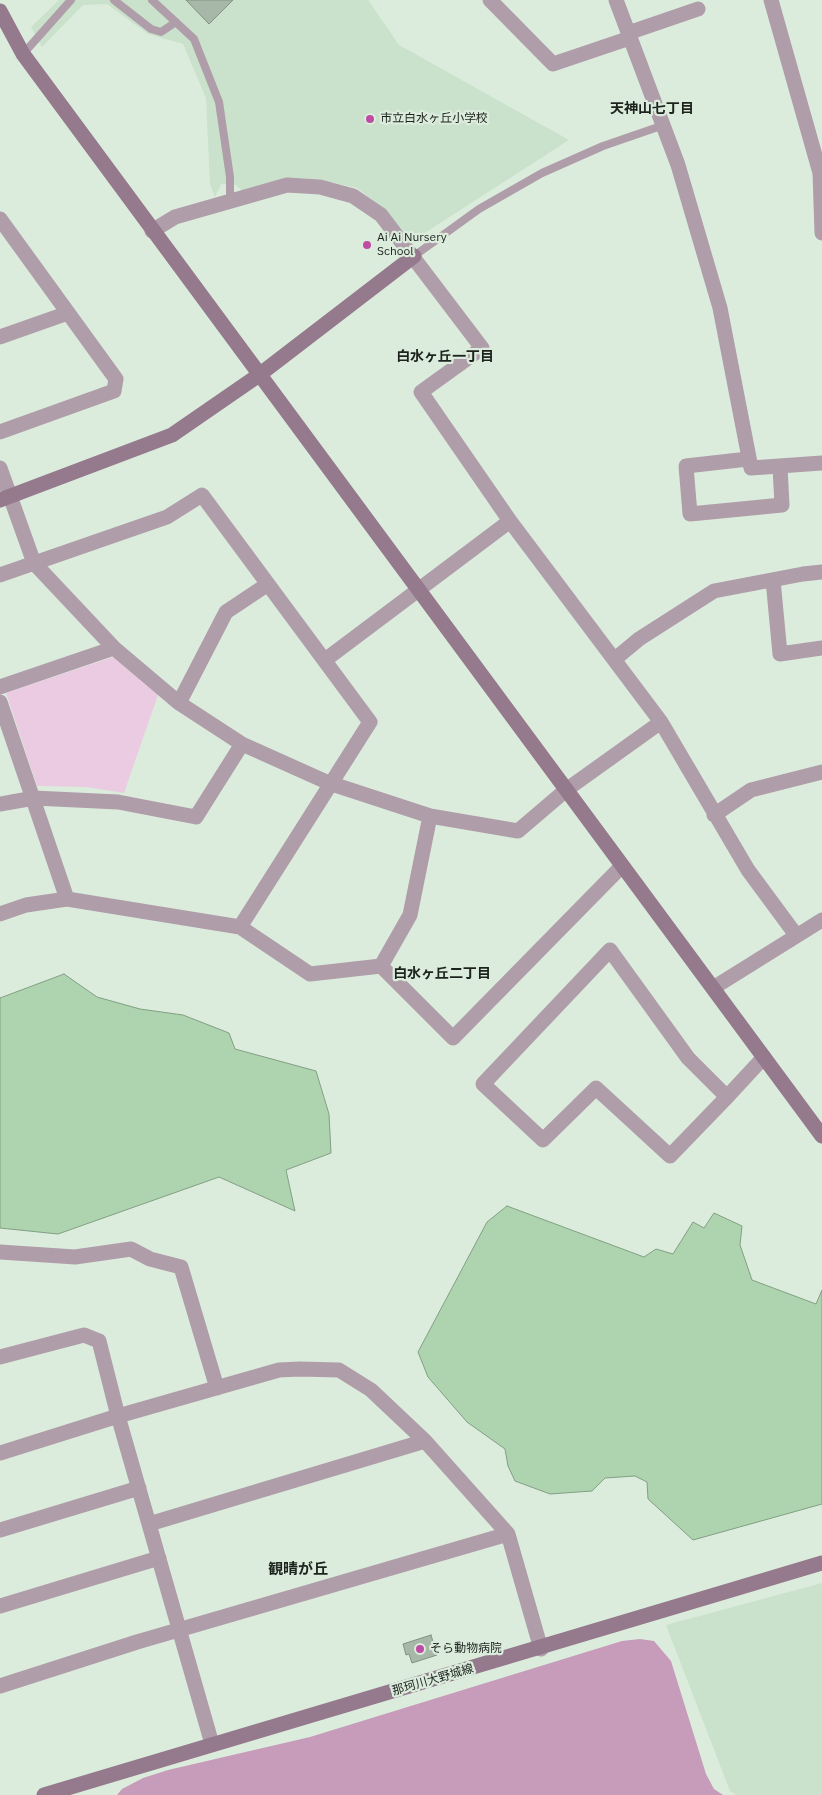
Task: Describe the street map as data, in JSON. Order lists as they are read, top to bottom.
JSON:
{
  "streets": {
    "street": ["那珂川大野城線"]
  },
  "districts": [
    "天神山七丁目",
    "白水ヶ丘一丁目",
    "白水ヶ丘二丁目",
    "観晴が丘"
  ],
  "places": ["市立白水ヶ丘小学校", "Ai Ai Nursery School", "そら動物病院"]
}
